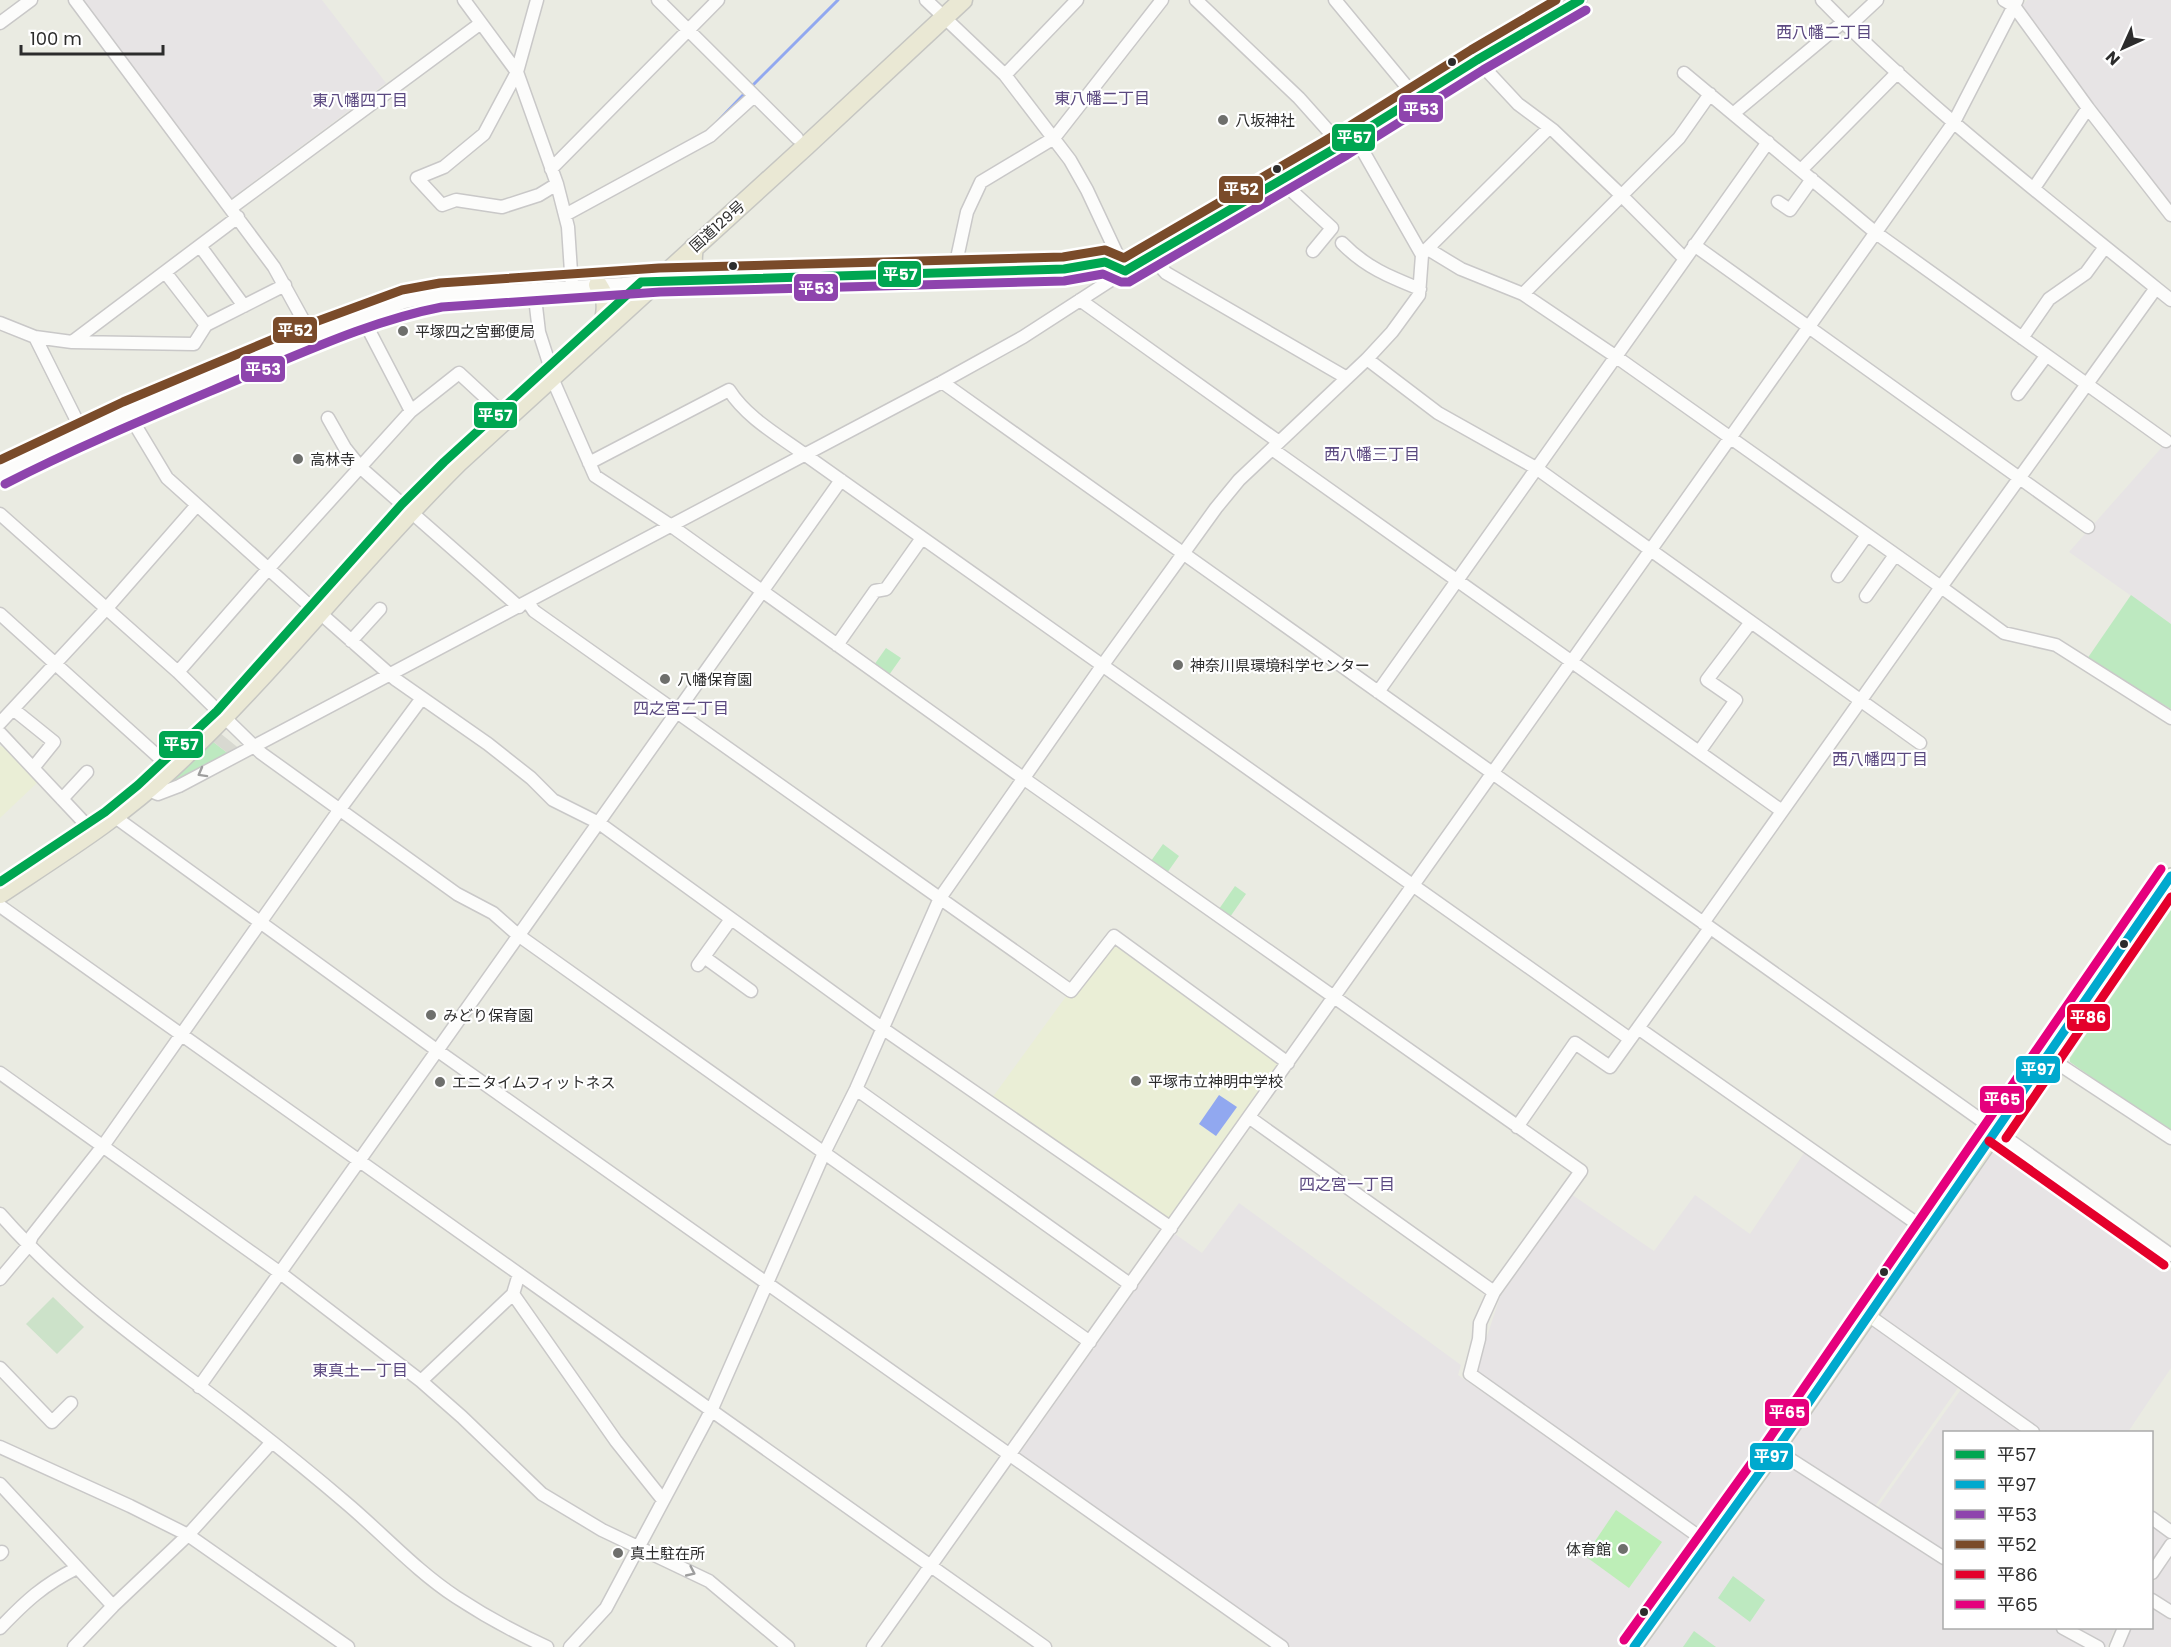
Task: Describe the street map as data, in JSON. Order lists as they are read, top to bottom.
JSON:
{
  "streets": {
    "highway": ["国道129号"]
  },
  "districts": [
    "西八幡二丁目",
    "東八幡二丁目",
    "東八幡四丁目",
    "西八幡三丁目",
    "四之宮二丁目",
    "西八幡四丁目",
    "四之宮一丁目",
    "東真土一丁目"
  ],
  "places": [
    "八坂神社",
    "平塚四之宮郵便局",
    "高林寺",
    "神奈川県環境科学センター",
    "八幡保育園",
    "みどり保育園",
    "平塚市立神明中学校",
    "エニタイムフィットネス",
    "体育館",
    "真土駐在所"
  ],
  "lines": [
    "transit line 平57",
    "transit line 平52",
    "transit line 平53",
    "transit line 平65",
    "transit line 平97",
    "transit line 平86"
  ],
  "legend": [
    "平57",
    "平97",
    "平53",
    "平52",
    "平86",
    "平65"
  ],
  "scale_bar": "100 m",
  "north": "bottom left"
}
